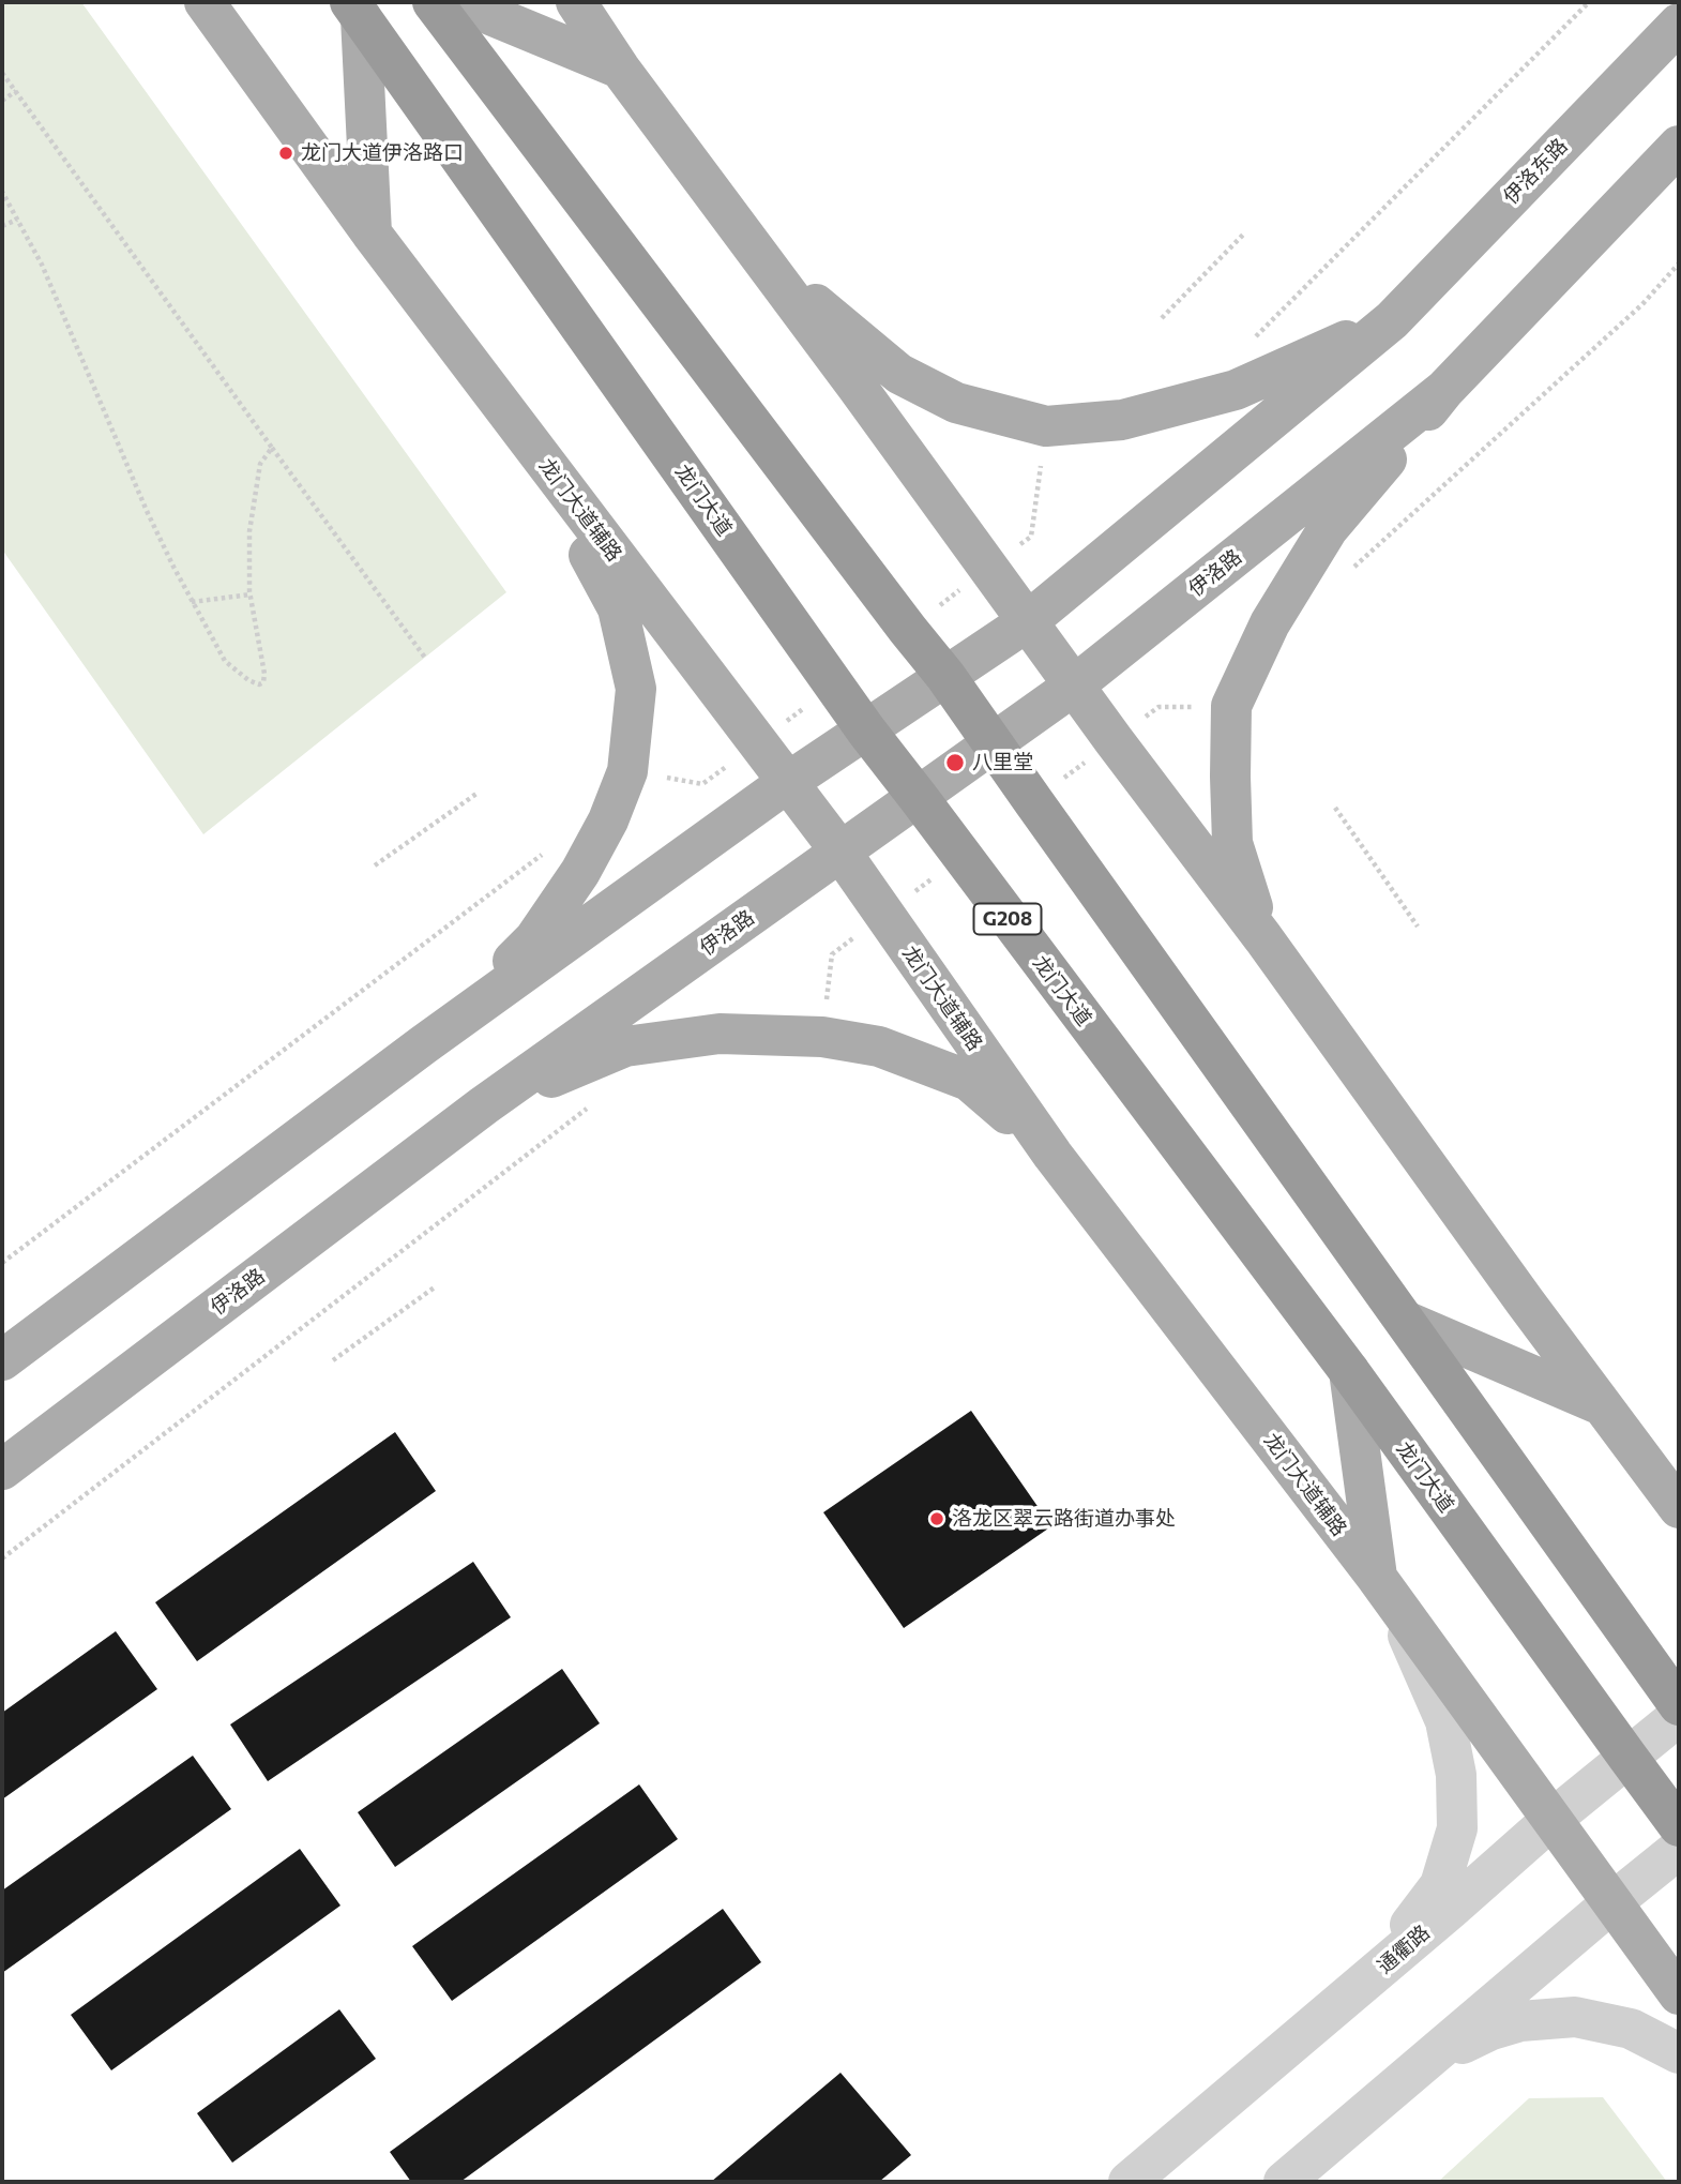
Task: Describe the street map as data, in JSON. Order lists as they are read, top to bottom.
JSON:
{
  "streets": {
    "highway": ["龙门大道", "G208"],
    "main road": ["伊洛东路", "龙门大道辅路", "伊洛路"],
    "street": ["通衢路"]
  },
  "crossings": [
    ["龙门大道", "伊洛路"],
    ["龙门大道", "通衢路"],
    ["龙门大道辅路", "伊洛路"],
    ["龙门大道辅路", "通衢路"]
  ],
  "places": ["龙门大道伊洛路口", "八里堂", "洛龙区翠云路街道办事处"]
}
